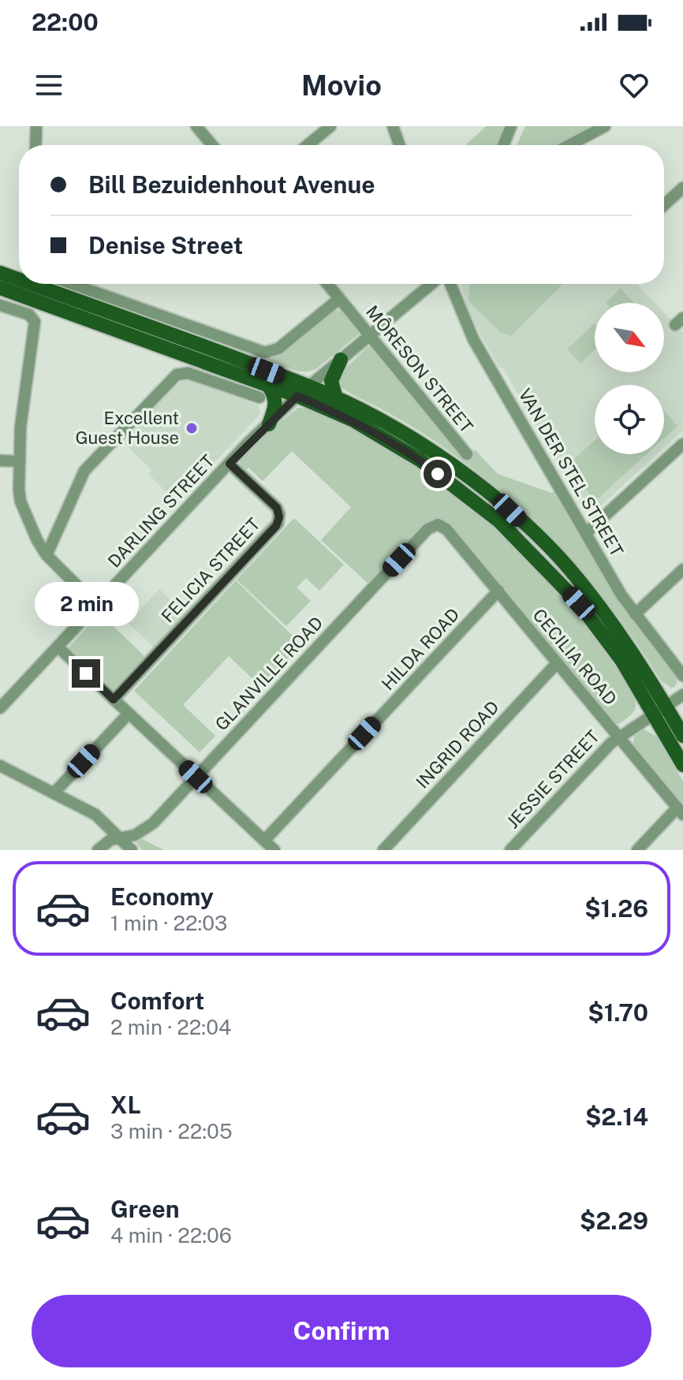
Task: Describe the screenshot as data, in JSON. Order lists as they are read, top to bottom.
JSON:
{
  "streets": {
    "street": [
      "MÔRESON STREET",
      "VAN DER STEL STREET",
      "DARLING STREET",
      "FELICIA STREET",
      "HILDA ROAD",
      "CECILIA ROAD",
      "GLANVILLE ROAD",
      "INGRID ROAD",
      "JESSIE STREET"
    ]
  },
  "crossings": [
    ["MÔRESON STREET", "DARLING STREET"],
    ["DARLING STREET", "FELICIA STREET"],
    ["HILDA ROAD", "CECILIA ROAD"],
    ["CECILIA ROAD", "GLANVILLE ROAD"],
    ["CECILIA ROAD", "INGRID ROAD"],
    ["CECILIA ROAD", "JESSIE STREET"]
  ],
  "places": ["Excellent Guest House"],
  "north": "bottom right",
  "page": {
    "status": "22:00",
    "header": "Movio",
    "banner": ["Bill Bezuidenhout Avenue", "Denise Street"],
    "bubble": "2 min",
    "list": [
      {
        "name": "Economy",
        "note": "1 min · 22:03",
        "value": "$1.26"
      },
      {
        "name": "Comfort",
        "note": "2 min · 22:04",
        "value": "$1.70"
      },
      {
        "name": "XL",
        "note": "3 min · 22:05",
        "value": "$2.14"
      },
      {
        "name": "Green",
        "note": "4 min · 22:06",
        "value": "$2.29"
      }
    ],
    "buttons": "Confirm"
  }
}
